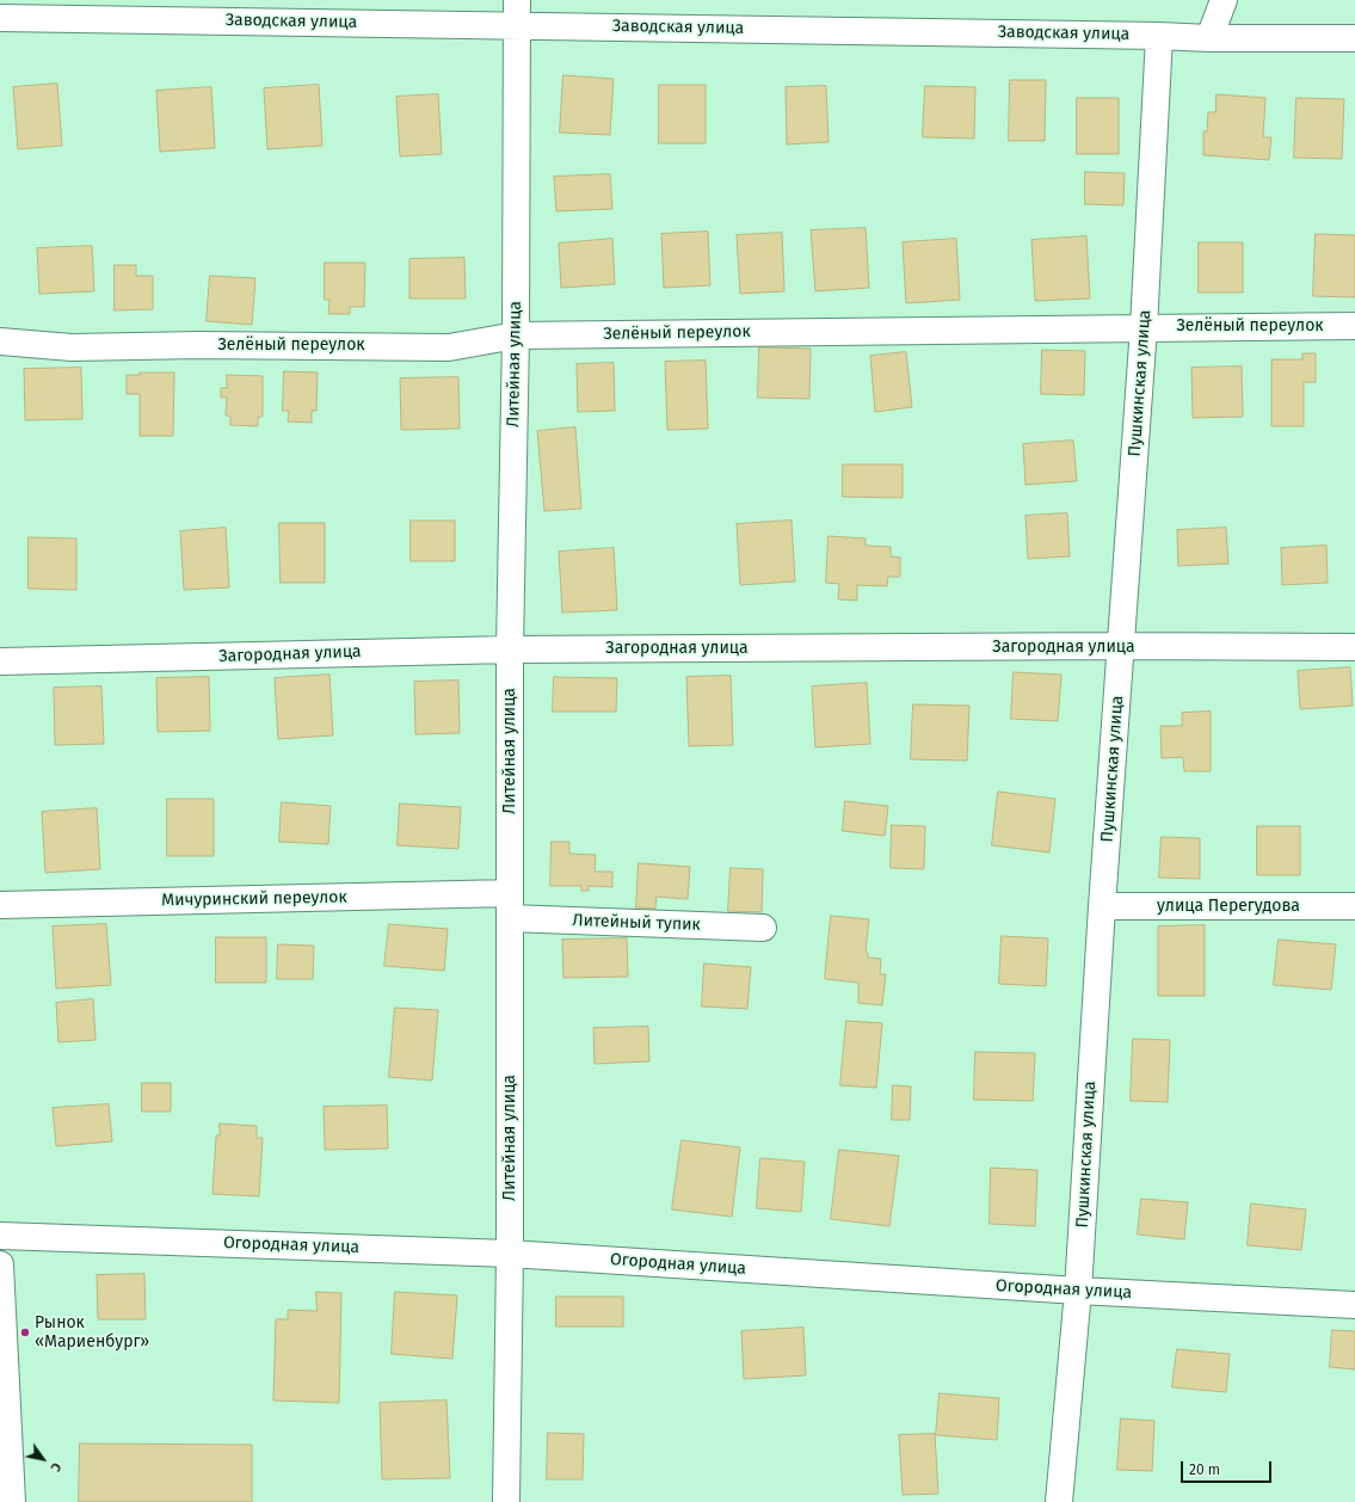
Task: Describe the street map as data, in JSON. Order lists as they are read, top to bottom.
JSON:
{
  "streets": {
    "street": [
      "Заводская улица",
      "Зелёный переулок",
      "Литейная улица",
      "Пушкинская улица",
      "Загородная улица",
      "Мичуринский переулок",
      "улица Перегудова",
      "Литейный тупик",
      "Огородная улица"
    ]
  },
  "crossings": [
    ["Заводская улица", "Литейная улица"],
    ["Заводская улица", "Пушкинская улица"],
    ["Зелёный переулок", "Литейная улица"],
    ["Зелёный переулок", "Пушкинская улица"],
    ["Литейная улица", "Загородная улица"],
    ["Литейная улица", "Мичуринский переулок"],
    ["Литейная улица", "Литейный тупик"],
    ["Литейная улица", "Огородная улица"],
    ["Пушкинская улица", "Загородная улица"],
    ["Пушкинская улица", "улица Перегудова"],
    ["Пушкинская улица", "Огородная улица"],
    ["Мичуринский переулок", "Литейный тупик"]
  ],
  "places": ["Рынок «Мариенбург»"],
  "scale_bar": "20 m",
  "north": "bottom right"
}
